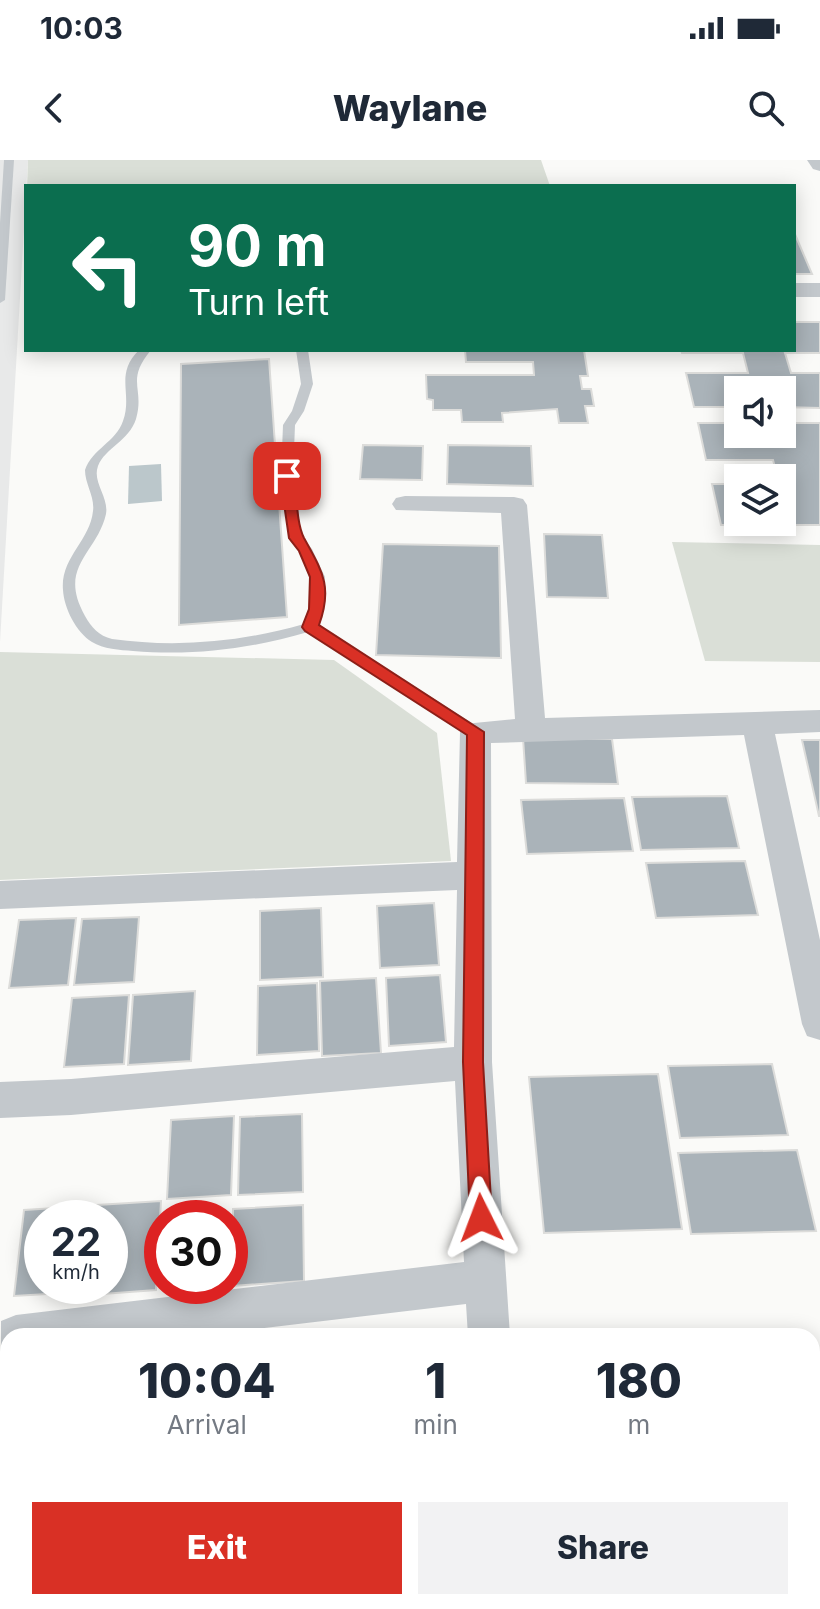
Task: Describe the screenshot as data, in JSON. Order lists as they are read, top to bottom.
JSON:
{
  "page": {
    "status": "10:03",
    "header": "Waylane",
    "turn": ["90 m", "Turn left"],
    "speed": "22 km/h",
    "limit": "30",
    "eta": [
      "10:04",
      "Arrival",
      "1",
      "min",
      "180",
      "m"
    ],
    "buttons": ["Exit", "Share"]
  }
}
